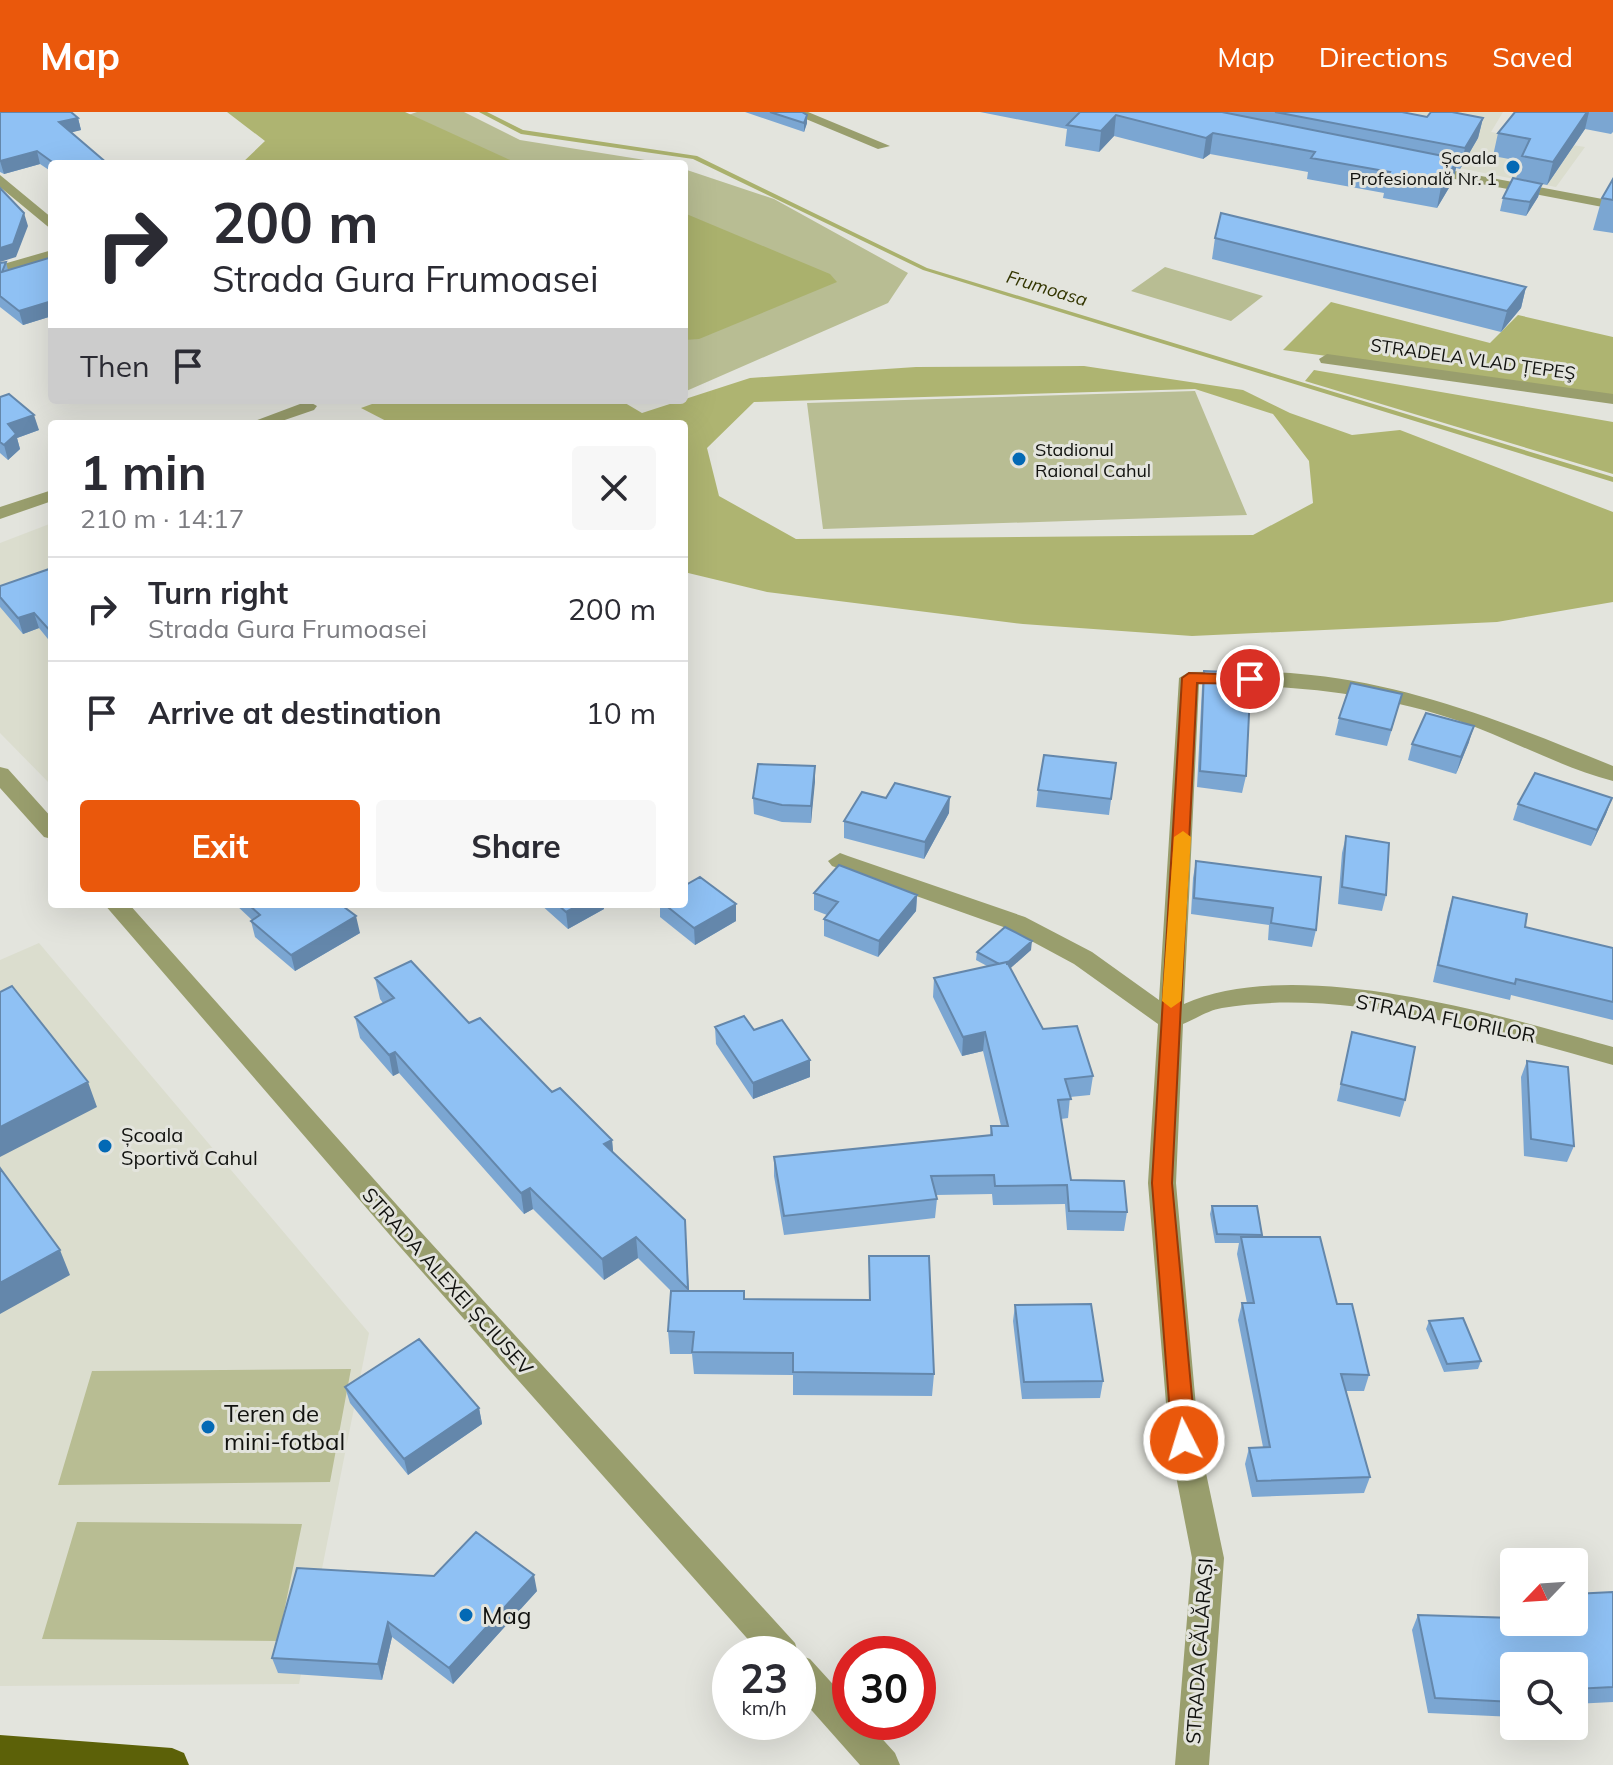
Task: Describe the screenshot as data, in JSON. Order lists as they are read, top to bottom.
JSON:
{
  "streets": {
    "street": [
      "STRADELA VLAD ȚEPEŞ",
      "STRADA FLORILOR",
      "STRADA ALEXEI ȘCIUSEV",
      "STRADA CĂLĂRAȘI"
    ]
  },
  "crossings": [
    ["STRADA FLORILOR", "STRADA CĂLĂRAȘI"]
  ],
  "water": ["Frumoasa"],
  "places": [
    "Școala Profesională Nr. 1",
    "Stadionul Raional Cahul",
    "Școala Sportivă Cahul",
    "Teren de mini-fotbal",
    "Mag"
  ],
  "north": "bottom left",
  "page": {
    "header": "Map",
    "nav": ["Map", "Directions", "Saved"],
    "turn": ["200 m", "Strada Gura Frumoasei"],
    "then": "Then",
    "heading": ["1 min", "210 m · 14:17"],
    "list": [
      {
        "name": "Turn right",
        "note": "Strada Gura Frumoasei",
        "value": "200 m"
      },
      {
        "name": "Arrive at destination",
        "value": "10 m"
      }
    ],
    "buttons": ["Exit", "Share"],
    "speed": "23 km/h",
    "limit": "30"
  }
}
